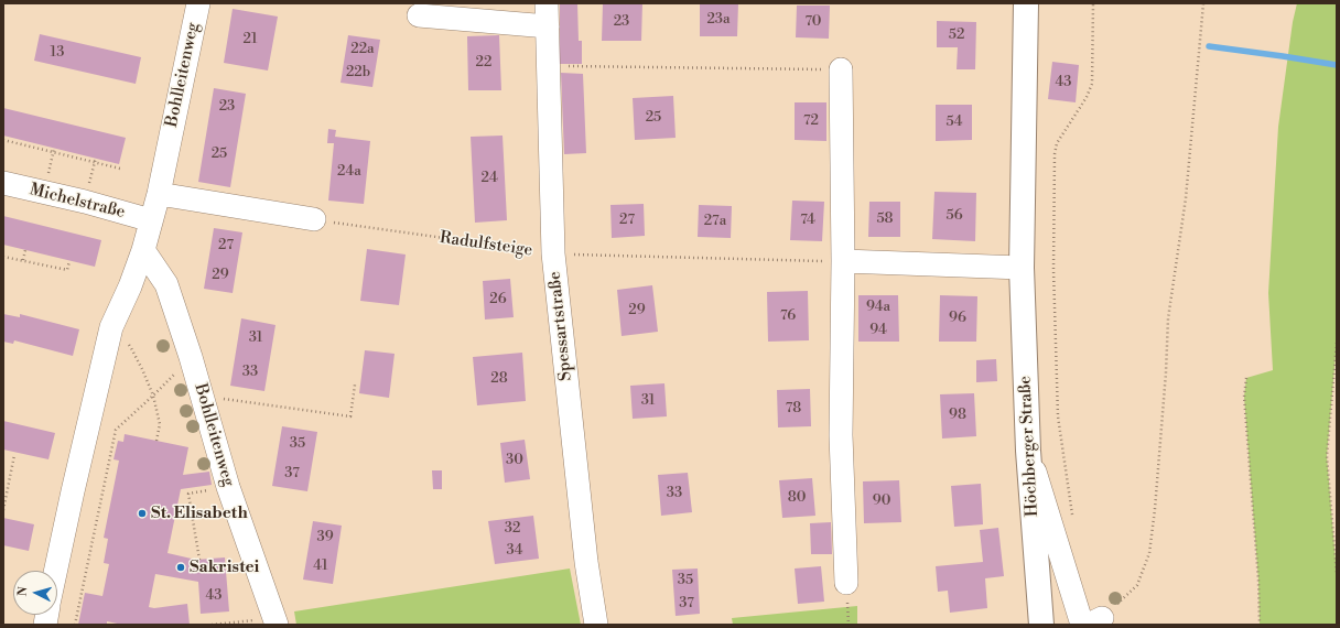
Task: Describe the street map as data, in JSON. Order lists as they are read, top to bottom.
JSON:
{
  "streets": {
    "main road": ["Höchberger Straße"],
    "street": ["Bohlleitenweg", "Michelstraße", "Spessartstraße"],
    "path": ["Radulfsteige"]
  },
  "crossings": [
    ["Bohlleitenweg", "Michelstraße"],
    ["Radulfsteige", "Spessartstraße"]
  ],
  "places": ["St. Elisabeth", "Sakristei"],
  "house_numbers": [
    "23a",
    "23",
    "70",
    "52",
    "21",
    "22a",
    "13",
    "22",
    "22b",
    "43",
    "23",
    "25",
    "72",
    "54",
    "25",
    "24a",
    "24",
    "56",
    "58",
    "27",
    "74",
    "27a",
    "27",
    "29",
    "26",
    "94a",
    "29",
    "76",
    "96",
    "94",
    "31",
    "33",
    "28",
    "31",
    "78",
    "98",
    "35",
    "30",
    "37",
    "33",
    "80",
    "90",
    "32",
    "39",
    "34",
    "41",
    "35",
    "43",
    "37"
  ],
  "north": "left"
}
